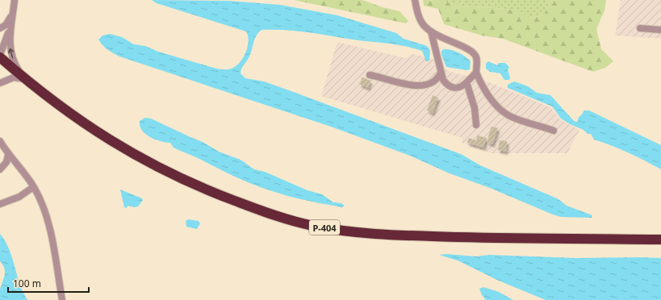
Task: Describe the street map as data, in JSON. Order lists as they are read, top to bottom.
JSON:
{
  "streets": {
    "highway": ["Р-404"]
  },
  "scale_bar": "100 m"
}
